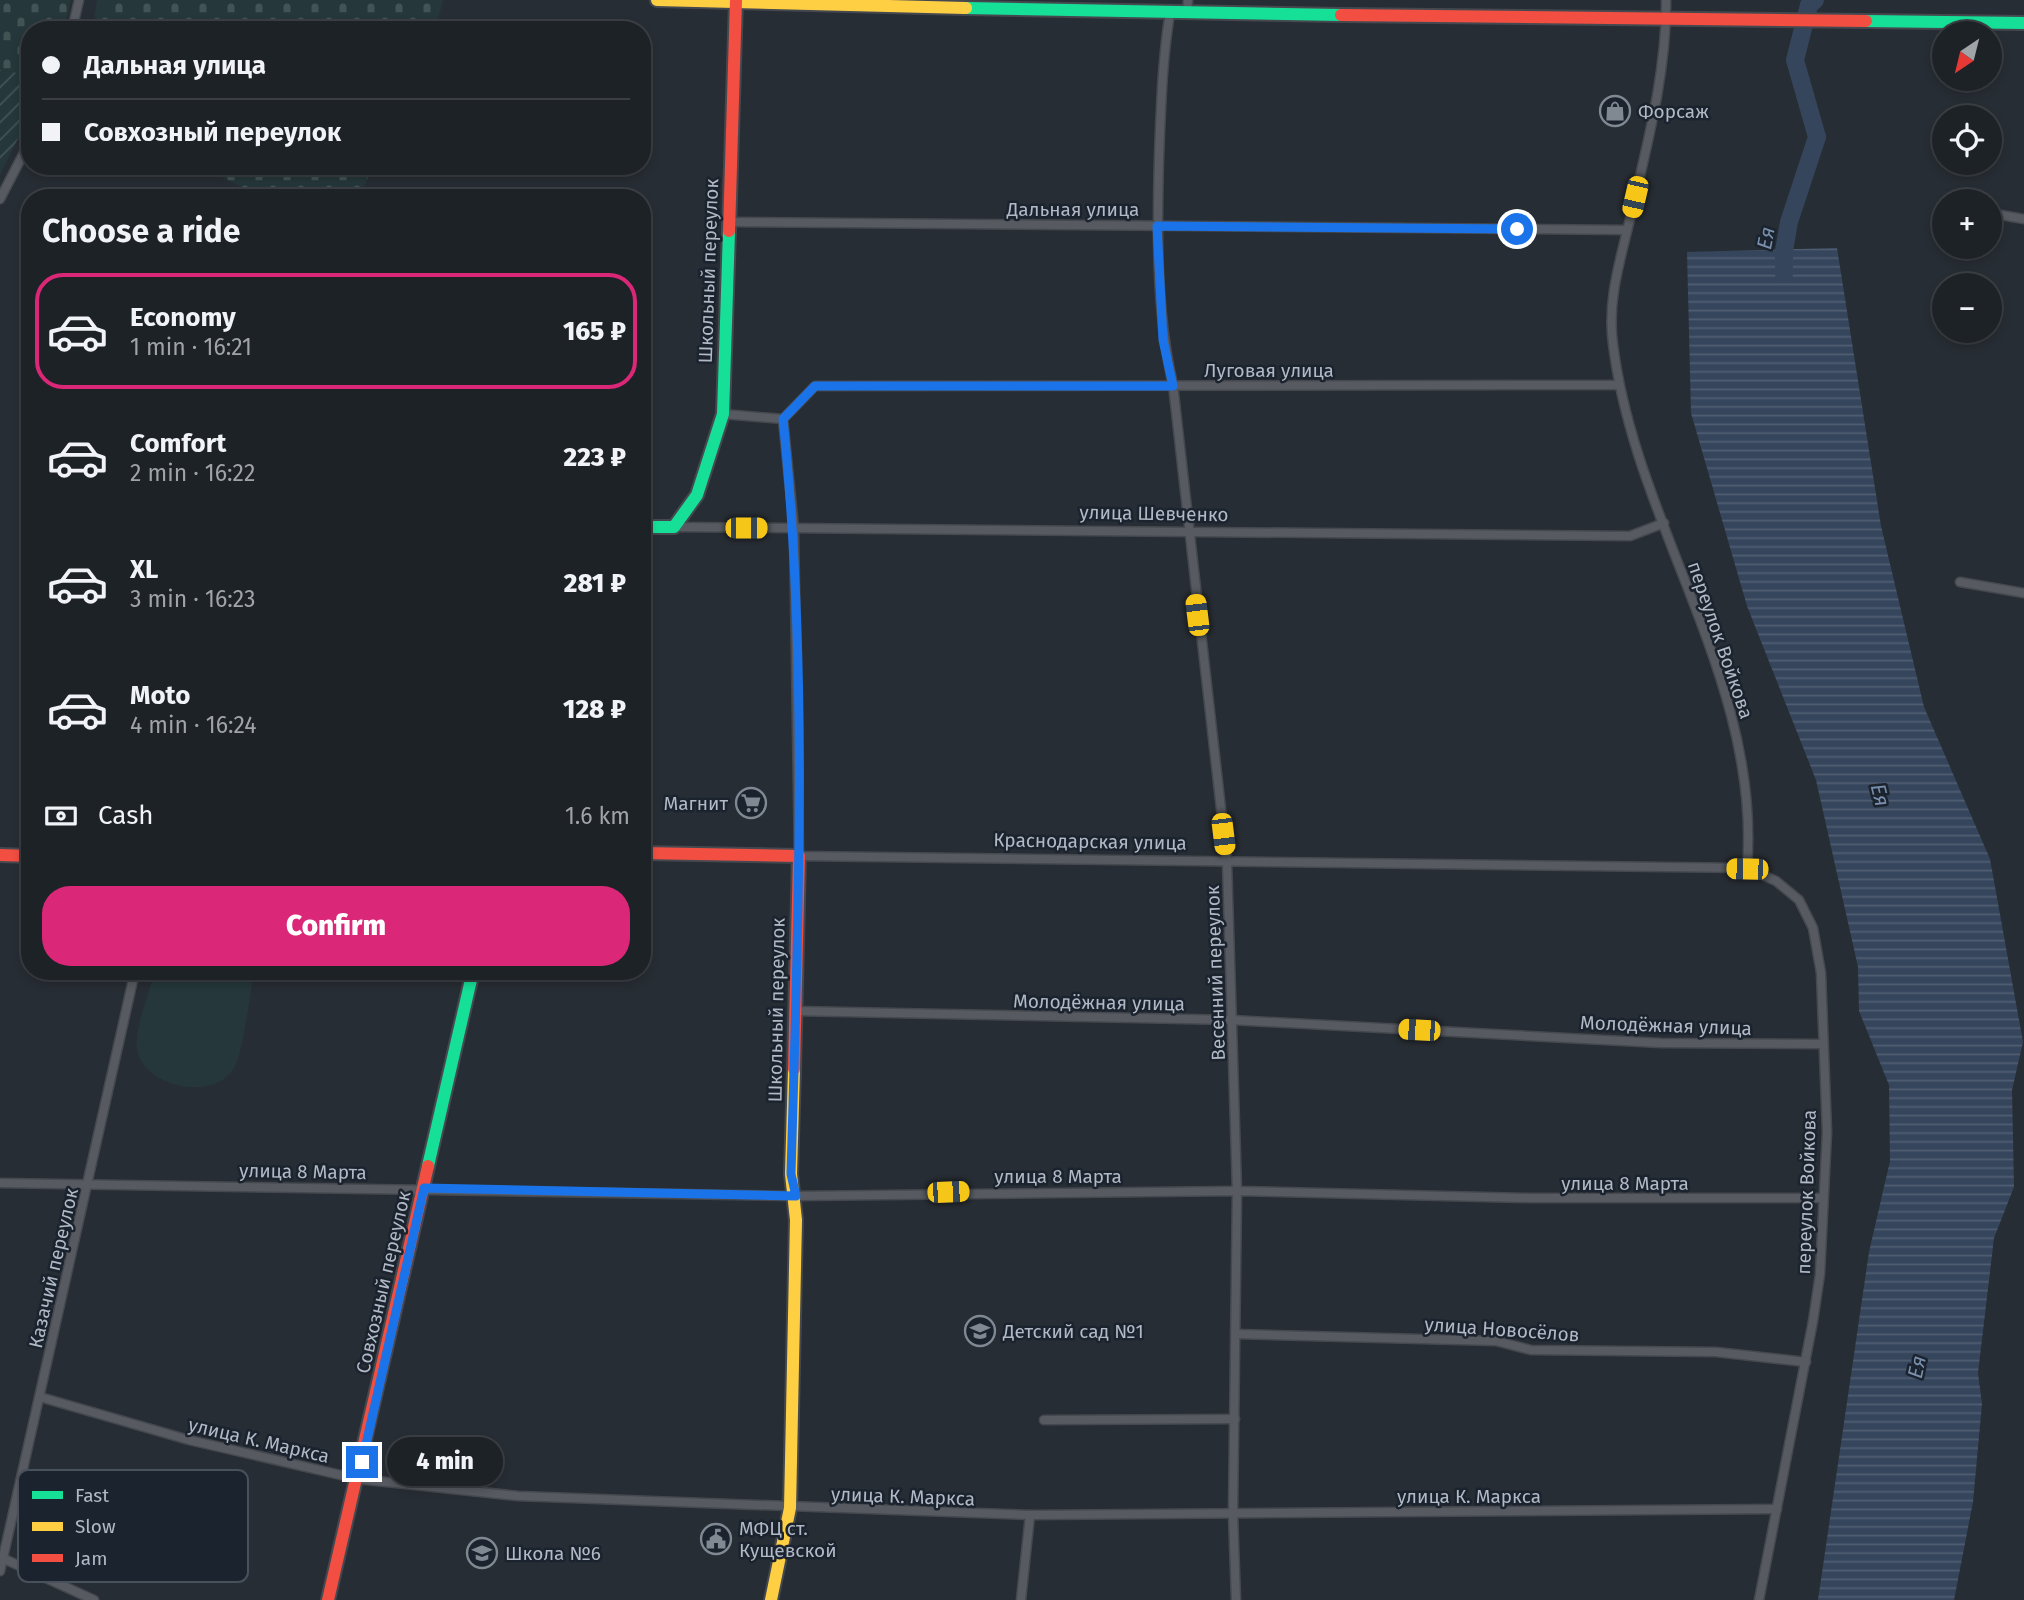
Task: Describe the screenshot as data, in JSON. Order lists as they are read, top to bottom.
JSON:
{
  "streets": {
    "street": [
      "Дальная улица",
      "Школьный переулок",
      "Луговая улица",
      "улица Шевченко",
      "переулок Войкова",
      "Краснодарская улица",
      "Весенний переулок",
      "Молодёжная улица",
      "улица 8 Марта",
      "Казачий переулок",
      "Совхозный переулок",
      "улица Новосёлов",
      "улица К. Маркса"
    ]
  },
  "crossings": [
    ["Дальная улица", "Школьный переулок"],
    ["Дальная улица", "переулок Войкова"],
    ["Дальная улица", "Весенний переулок"],
    ["Школьный переулок", "Луговая улица"],
    ["Школьный переулок", "улица Шевченко"],
    ["Школьный переулок", "Краснодарская улица"],
    ["Школьный переулок", "Молодёжная улица"],
    ["Школьный переулок", "улица 8 Марта"],
    ["Школьный переулок", "улица К. Маркса"],
    ["Луговая улица", "переулок Войкова"],
    ["Луговая улица", "Весенний переулок"],
    ["улица Шевченко", "переулок Войкова"],
    ["улица Шевченко", "Весенний переулок"],
    ["переулок Войкова", "Краснодарская улица"],
    ["переулок Войкова", "Молодёжная улица"],
    ["переулок Войкова", "улица 8 Марта"],
    ["переулок Войкова", "улица Новосёлов"],
    ["переулок Войкова", "улица К. Маркса"],
    ["Краснодарская улица", "Весенний переулок"],
    ["Весенний переулок", "Молодёжная улица"],
    ["Весенний переулок", "улица 8 Марта"],
    ["Весенний переулок", "улица Новосёлов"],
    ["Весенний переулок", "улица К. Маркса"],
    ["улица 8 Марта", "Казачий переулок"],
    ["улица 8 Марта", "Совхозный переулок"],
    ["Казачий переулок", "улица К. Маркса"],
    ["Совхозный переулок", "улица К. Маркса"]
  ],
  "water": ["Ея"],
  "places": {
    "shop": ["Форсаж"],
    "supermarket": ["Магнит"],
    "school or university": ["Детский сад №1", "Школа №6"],
    "public building": ["МФЦ ст. Кущевской"]
  },
  "legend": ["Fast", "Slow", "Jam"],
  "north": "bottom left",
  "page": {
    "map_buttons": ["+", "−"],
    "banner": ["Дальная улица", "Совхозный переулок"],
    "heading": "Choose a ride",
    "list": [
      {
        "name": "Economy",
        "note": "1 min · 16:21",
        "value": "165 ₽"
      },
      {
        "name": "Comfort",
        "note": "2 min · 16:22",
        "value": "223 ₽"
      },
      {
        "name": "XL",
        "note": "3 min · 16:23",
        "value": "281 ₽"
      },
      {
        "name": "Moto",
        "note": "4 min · 16:24",
        "value": "128 ₽"
      }
    ],
    "pay": ["Cash", "1.6 km"],
    "buttons": "Confirm",
    "bubble": "4 min"
  }
}
